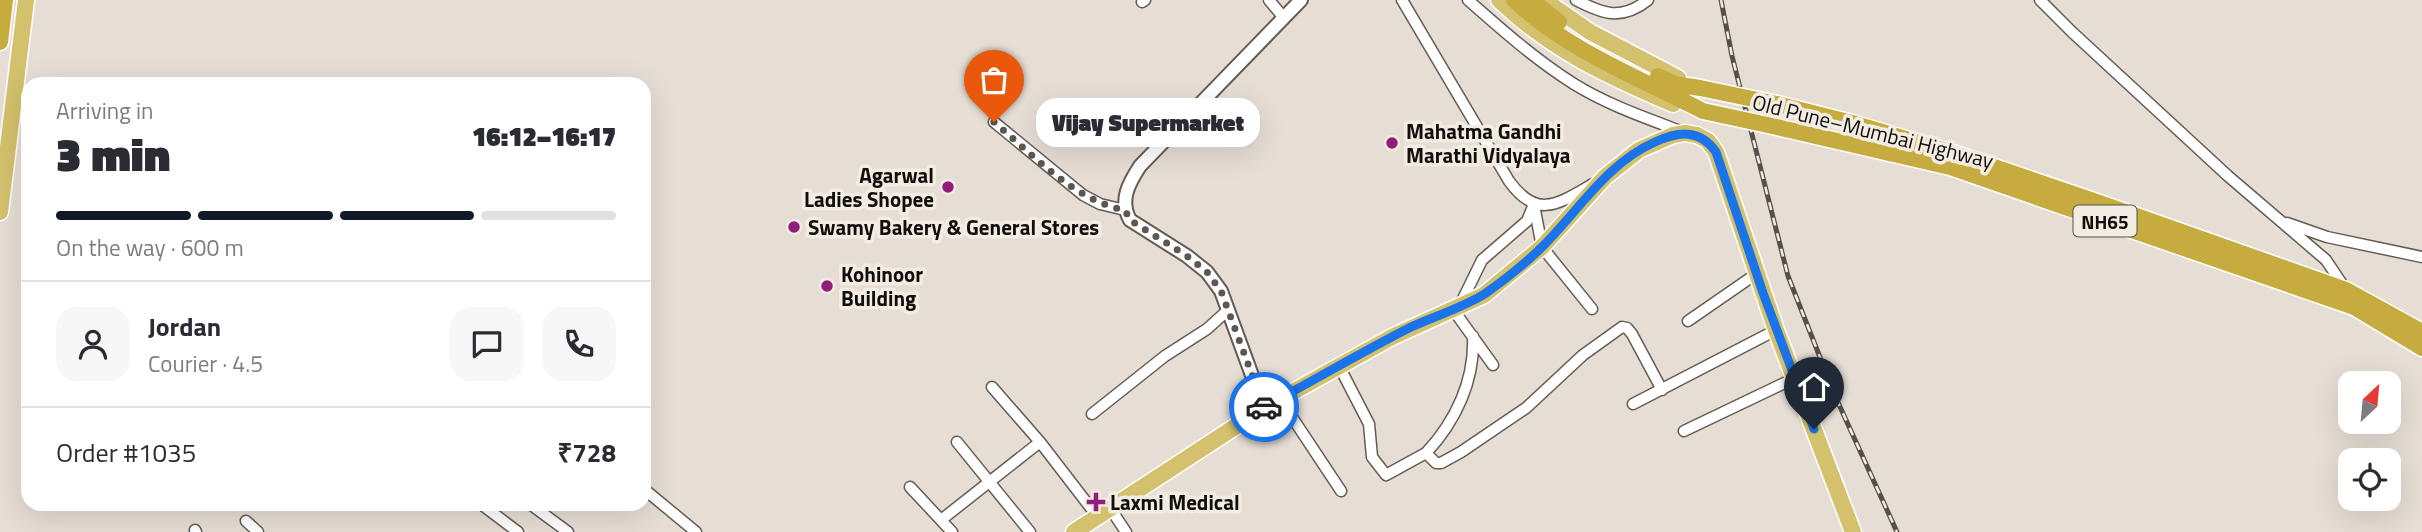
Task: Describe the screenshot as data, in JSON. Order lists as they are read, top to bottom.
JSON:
{
  "streets": {
    "highway": ["Old Pune–Mumbai Highway", "NH65"]
  },
  "crossings": [
    ["Old Pune–Mumbai Highway", "NH65"]
  ],
  "places": {
    "other": [
      "Vijay Supermarket",
      "Mahatma Gandhi Marathi Vidyalaya",
      "Agarwal Ladies Shopee",
      "Swamy Bakery & General Stores",
      "Kohinoor Building"
    ],
    "health": ["Laxmi Medical"]
  },
  "north": "top right",
  "page": {
    "heading": ["3 min", "Arriving in", "16:12–16:17"],
    "panel": [
      "Jordan",
      "Courier · 4.5",
      "Order #1035",
      "₹728"
    ],
    "bubble": "Vijay Supermarket",
    "bar": "On the way · 600 m"
  }
}
